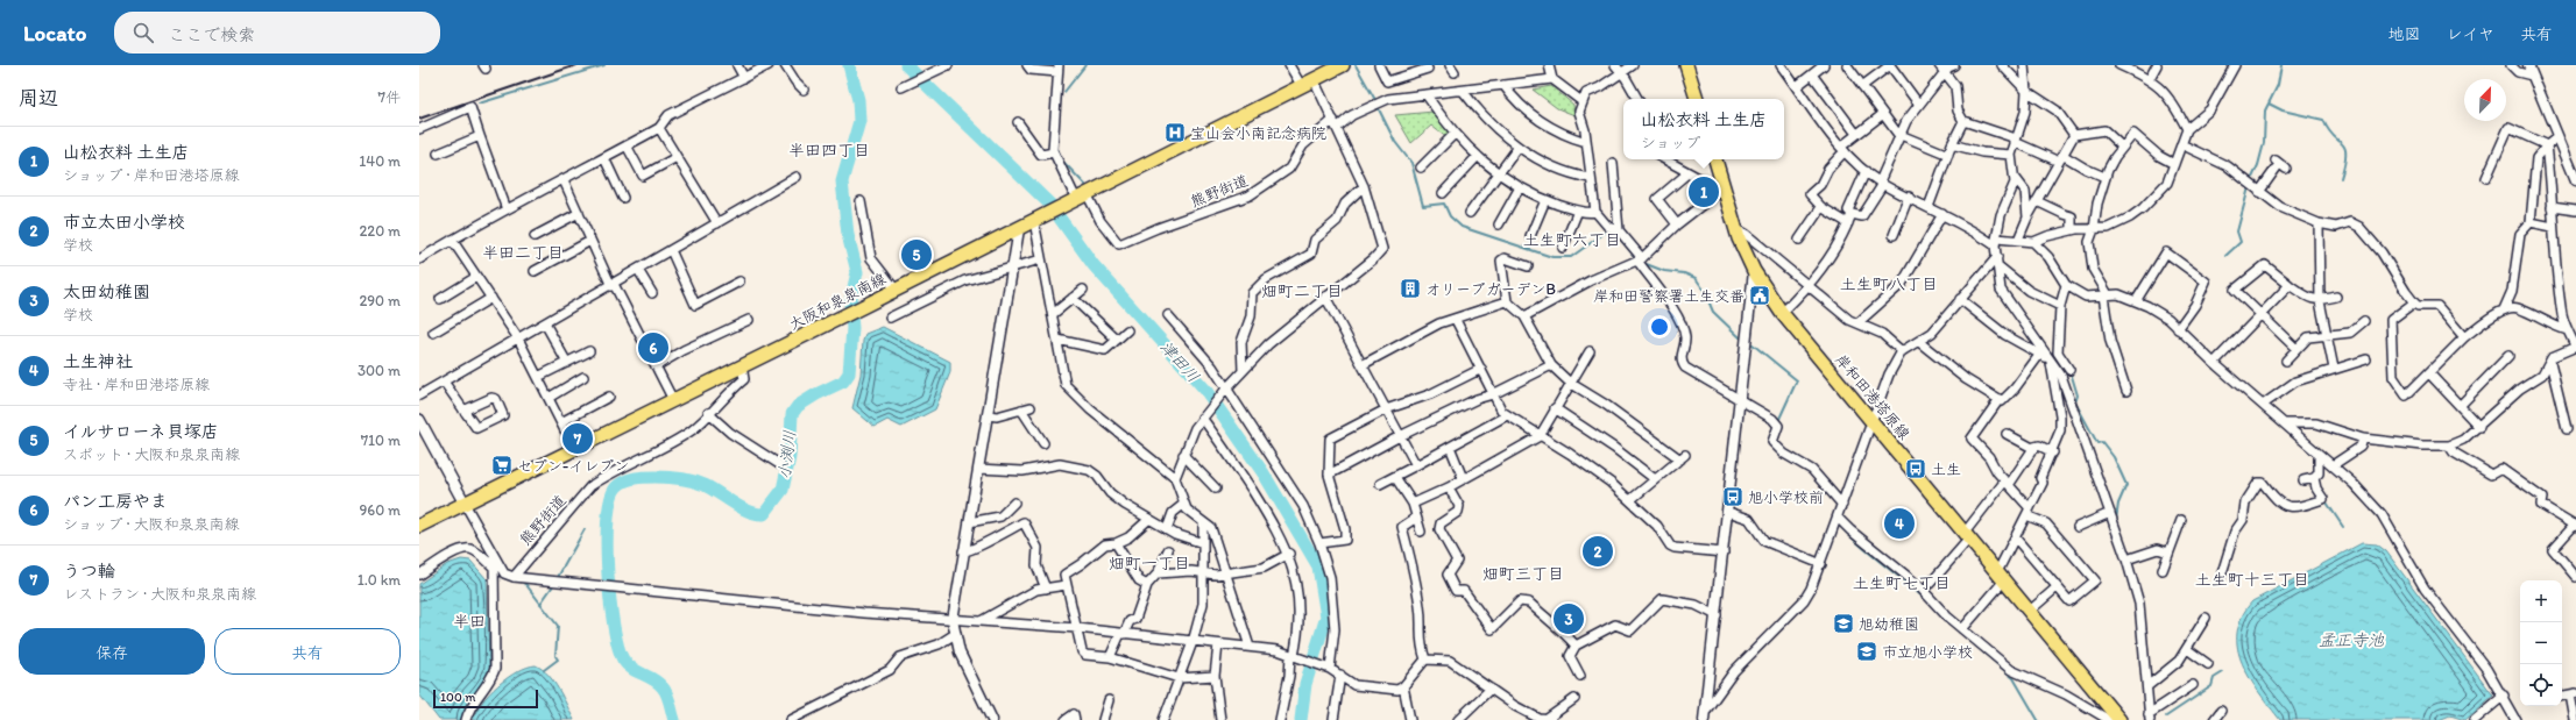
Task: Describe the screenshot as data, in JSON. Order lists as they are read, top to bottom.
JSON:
{
  "streets": {
    "main road": ["大阪和泉泉南線", "岸和田港塔原線"],
    "street": ["熊野街道"]
  },
  "crossings": [
    ["熊野街道", "大阪和泉泉南線"]
  ],
  "districts": [
    "半田四丁目",
    "土生町六丁目",
    "半田二丁目",
    "土生町八丁目",
    "畑町二丁目",
    "畑町一丁目",
    "畑町三丁目",
    "土生町十三丁目",
    "土生町七丁目",
    "半田"
  ],
  "water": ["津田川", "小渕川", "孟正寺池"],
  "places": {
    "hospital": ["宝山会小南記念病院"],
    "building": ["オリーブガーデンB"],
    "public building": ["岸和田警察署土生交番"],
    "supermarket": ["セブン-イレブン"],
    "bus stop": ["土生", "旭小学校前"],
    "school or university": ["旭幼稚園", "市立旭小学校"]
  },
  "scale_bar": "100 m",
  "north": "top right",
  "page": {
    "header": "Locato",
    "search": "ここで検索",
    "nav": ["地図", "レイヤ", "共有"],
    "heading": ["周辺", "7件"],
    "popup": ["山松衣料 土生店", "ショップ"],
    "list": [
      {
        "mark": "1",
        "name": "山松衣料 土生店",
        "note": "ショップ · 岸和田港塔原線",
        "value": "140 m"
      },
      {
        "mark": "2",
        "name": "市立太田小学校",
        "note": "学校",
        "value": "220 m"
      },
      {
        "mark": "3",
        "name": "太田幼稚園",
        "note": "学校",
        "value": "290 m"
      },
      {
        "mark": "4",
        "name": "土生神社",
        "note": "寺社 · 岸和田港塔原線",
        "value": "300 m"
      },
      {
        "mark": "5",
        "name": "イルサローネ貝塚店",
        "note": "スポット · 大阪和泉泉南線",
        "value": "710 m"
      },
      {
        "mark": "6",
        "name": "パン工房やま",
        "note": "ショップ · 大阪和泉泉南線",
        "value": "960 m"
      },
      {
        "mark": "7",
        "name": "うつ輪",
        "note": "レストラン · 大阪和泉泉南線",
        "value": "1.0 km"
      }
    ],
    "pins": [
      "1",
      "5",
      "6",
      "7",
      "4",
      "2",
      "3"
    ],
    "map_buttons": ["+", "−"],
    "buttons": ["保存", "共有"],
    "scale": "100 m"
  }
}
